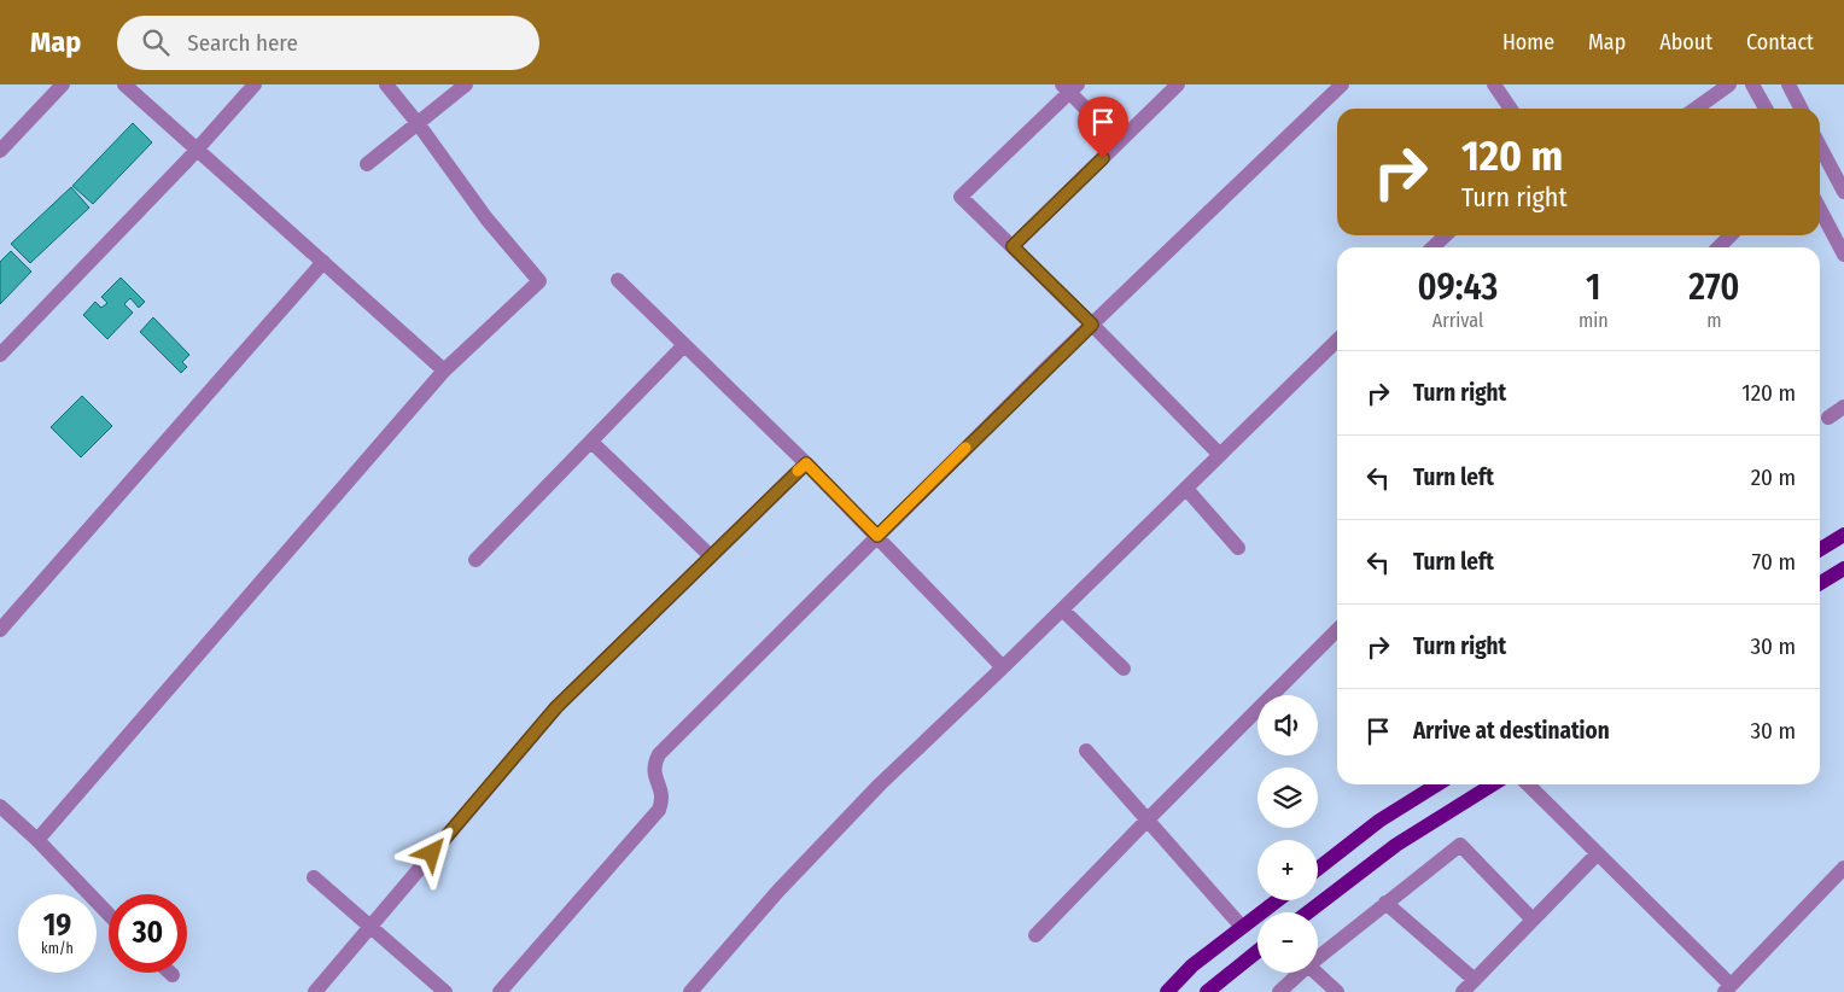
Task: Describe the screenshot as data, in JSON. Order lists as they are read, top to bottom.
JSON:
{
  "page": {
    "header": "Map",
    "search": "Search here",
    "nav": [
      "Home",
      "Map",
      "About",
      "Contact"
    ],
    "turn": ["120 m", "Turn right"],
    "eta": [
      "09:43",
      "Arrival",
      "1",
      "min",
      "270",
      "m"
    ],
    "list": [
      {
        "name": "Turn right",
        "value": "120 m"
      },
      {
        "name": "Turn left",
        "value": "20 m"
      },
      {
        "name": "Turn left",
        "value": "70 m"
      },
      {
        "name": "Turn right",
        "value": "30 m"
      },
      {
        "name": "Arrive at destination",
        "value": "30 m"
      }
    ],
    "map_buttons": ["+", "−"],
    "speed": "19 km/h",
    "limit": "30"
  }
}
